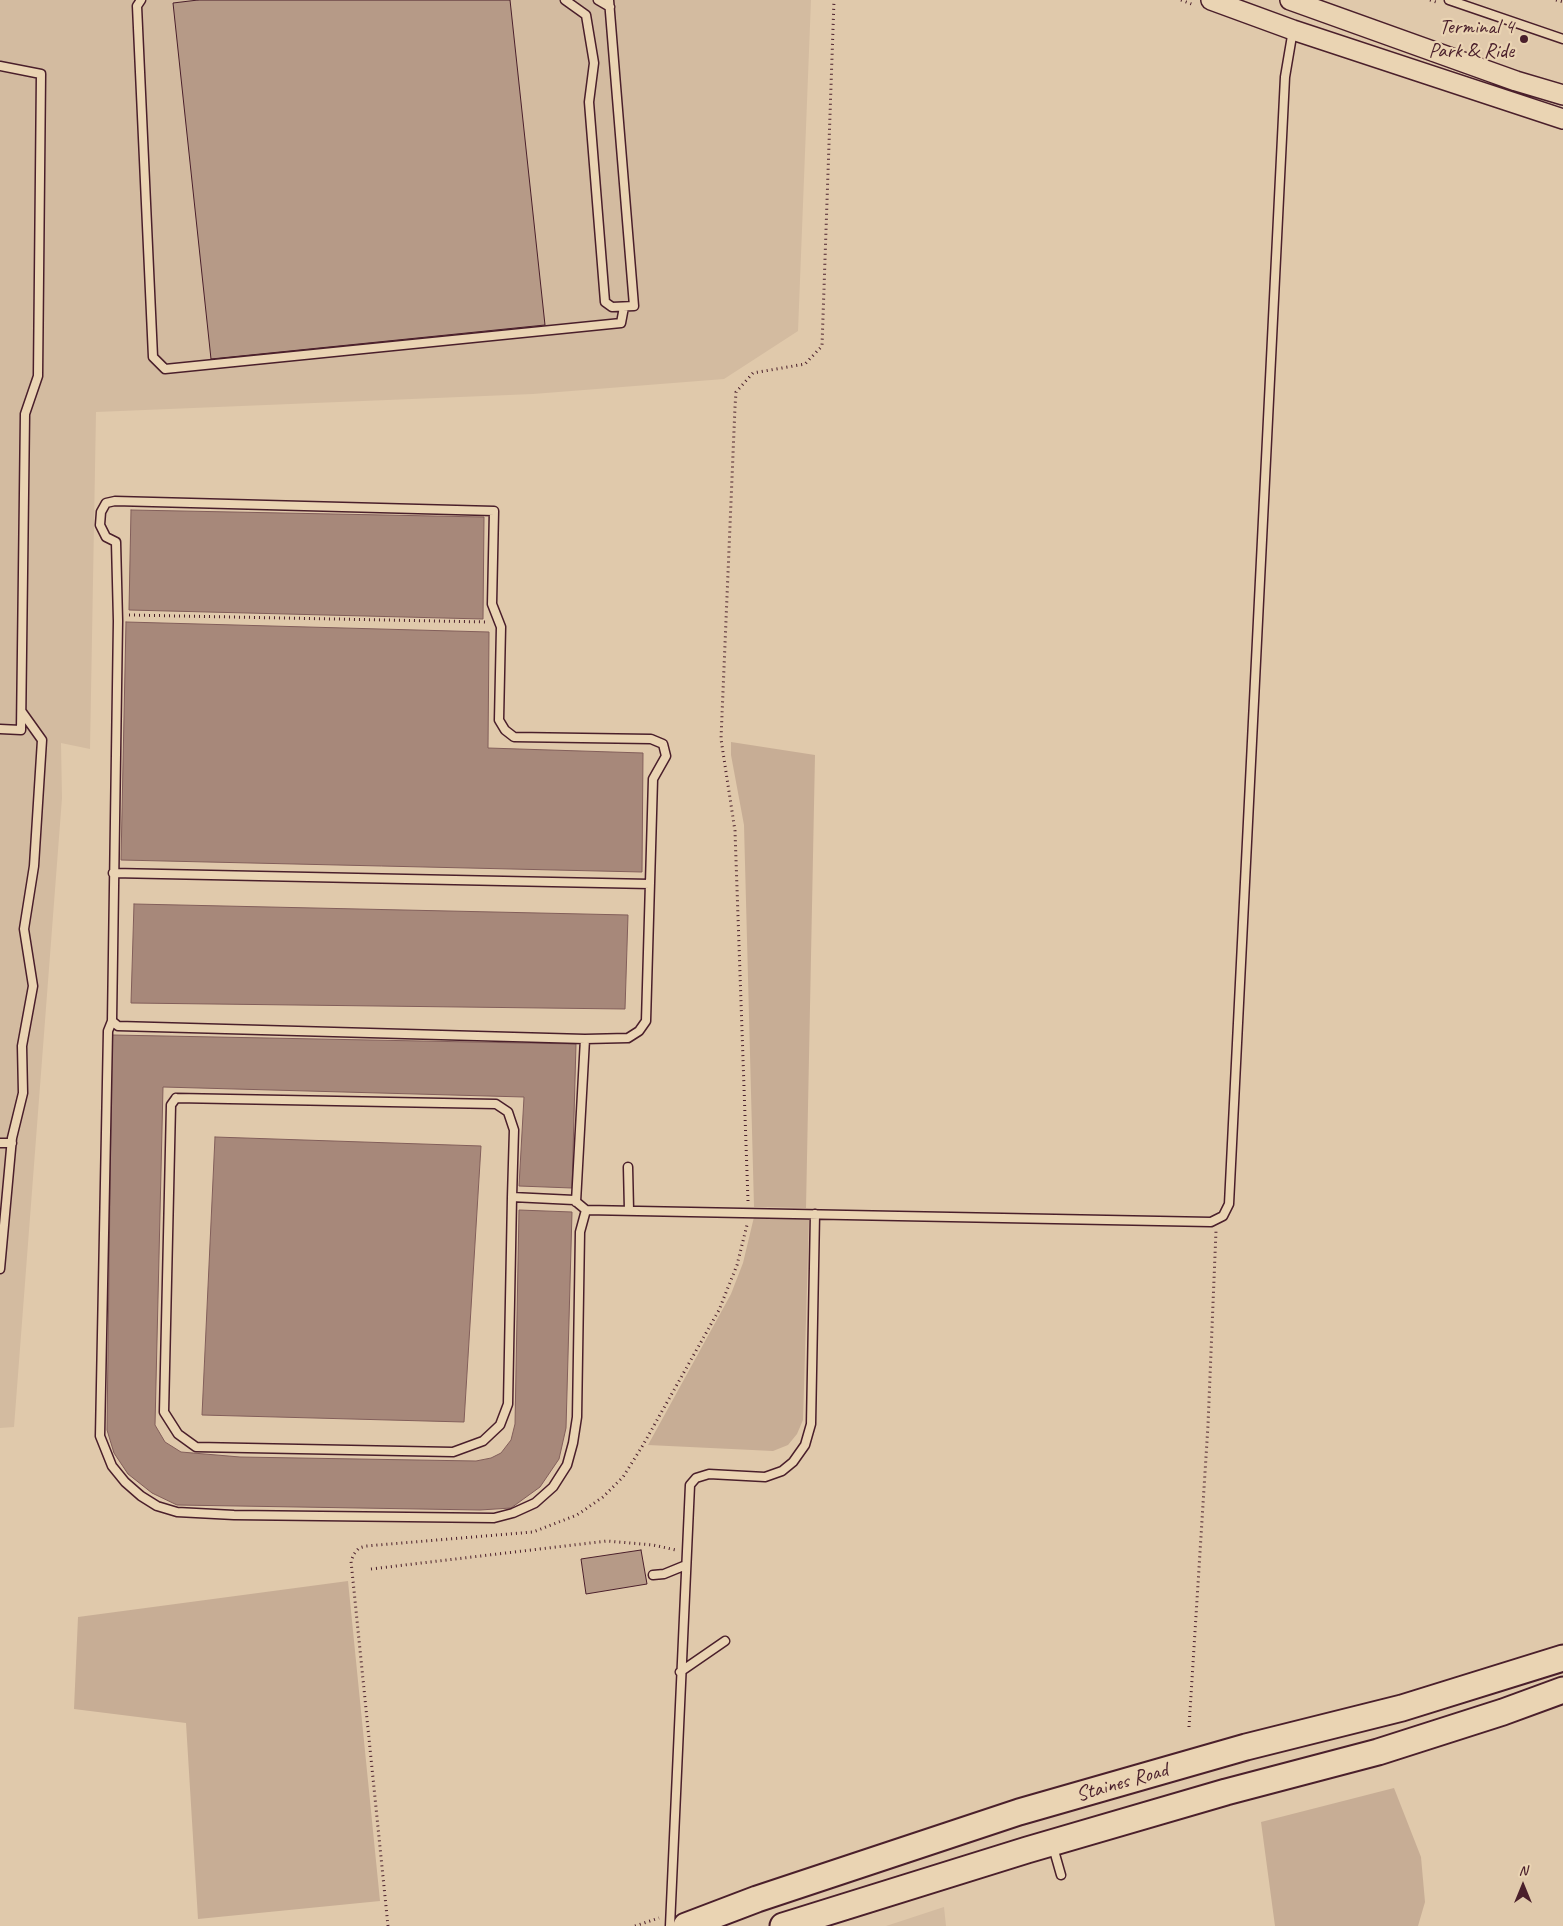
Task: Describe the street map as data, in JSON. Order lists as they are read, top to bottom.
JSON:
{
  "streets": {
    "highway": ["Staines Road"]
  },
  "places": ["Terminal 4 Park & Ride"],
  "north": "top"
}
